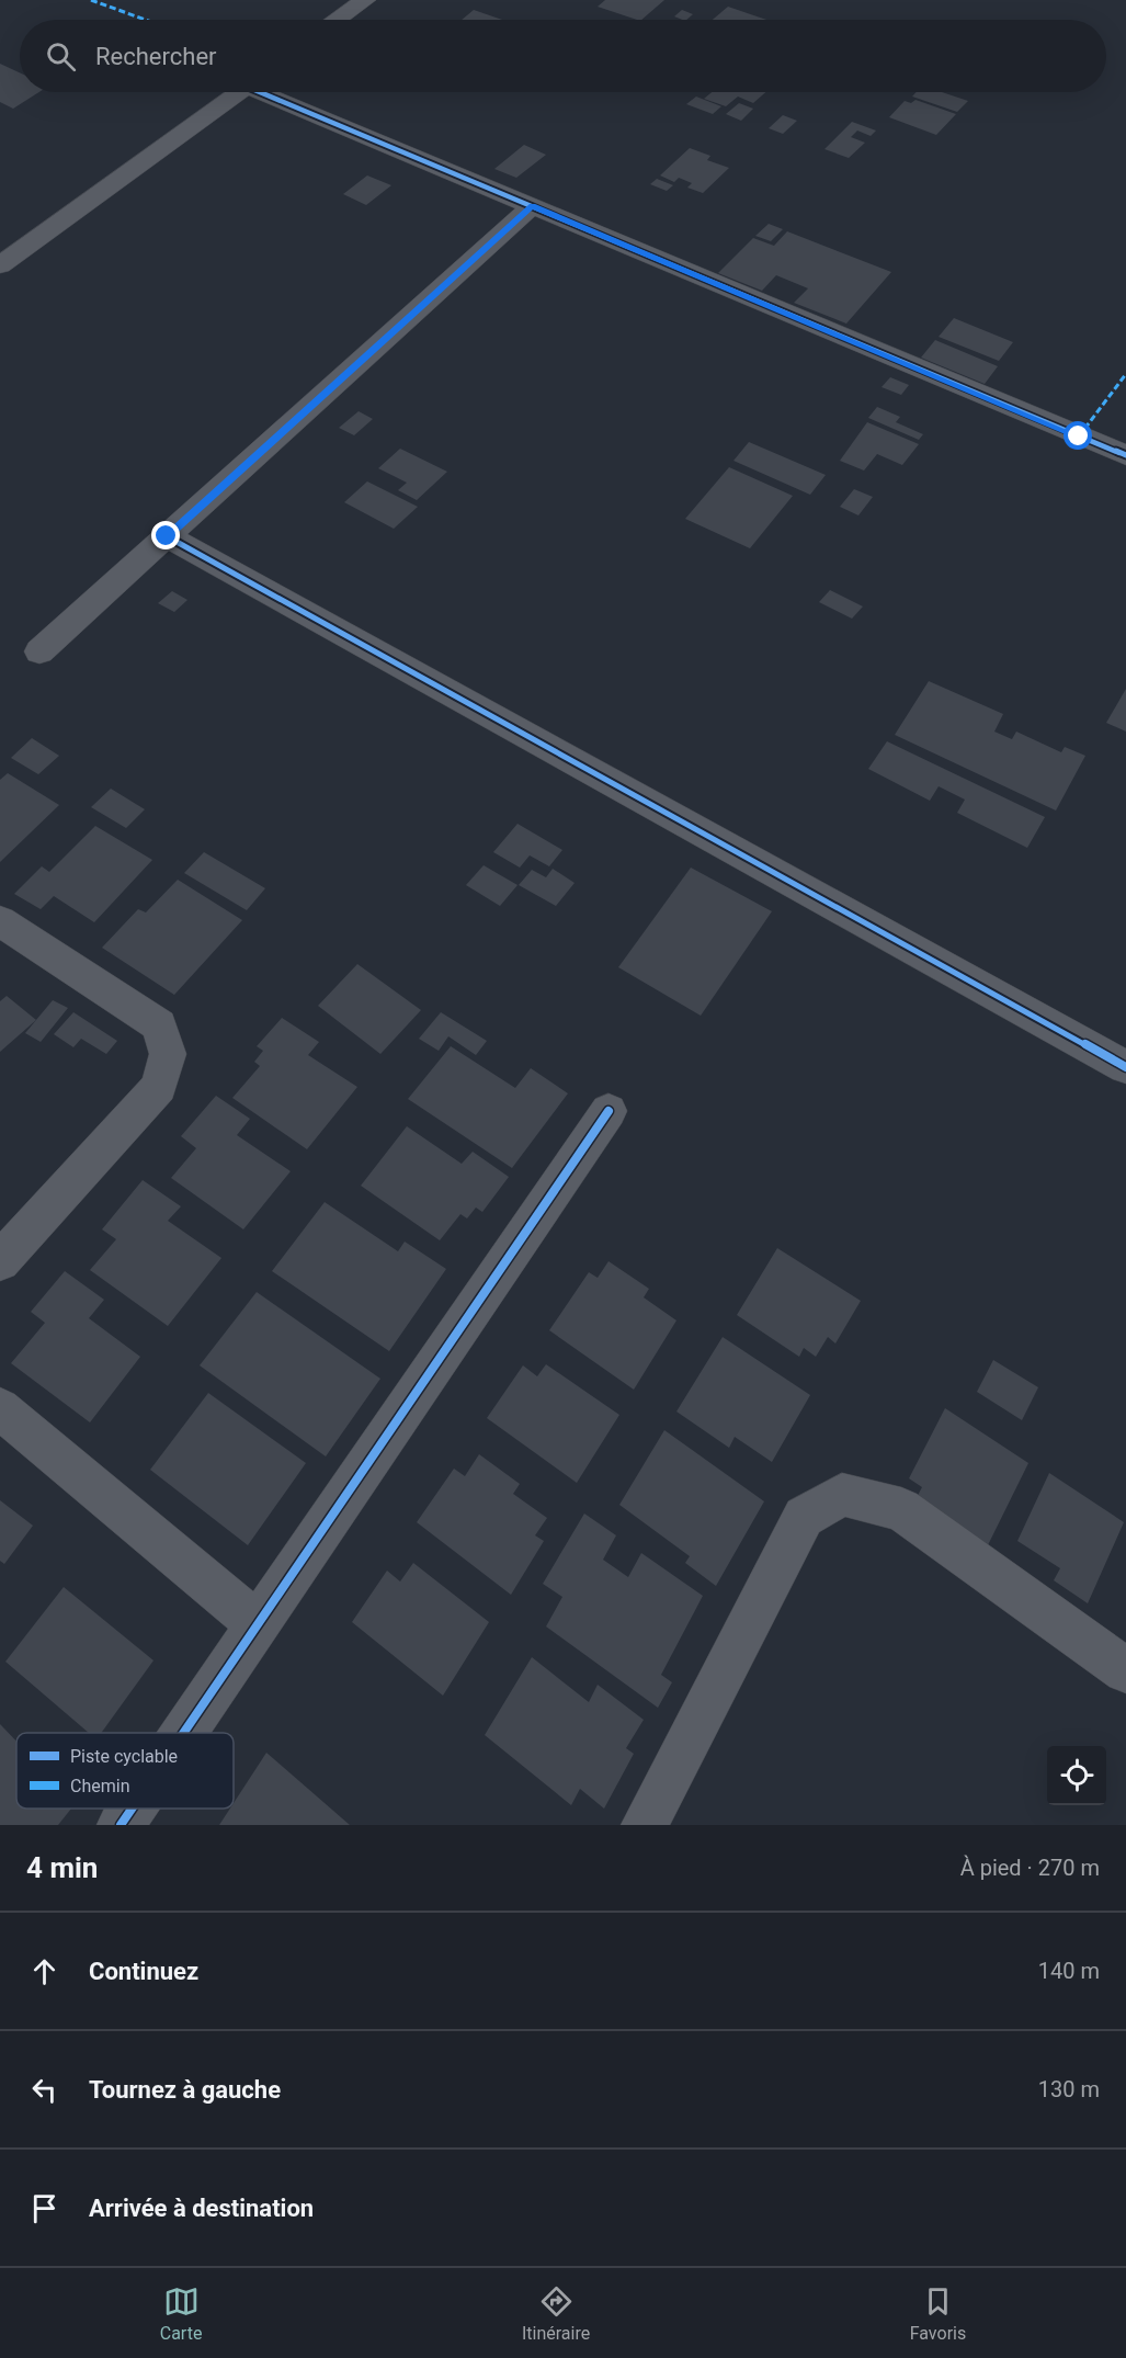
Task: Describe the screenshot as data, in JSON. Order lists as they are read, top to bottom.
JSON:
{
  "legend": ["Piste cyclable", "Chemin"],
  "page": {
    "search": "Rechercher",
    "heading": ["4 min", "À pied · 270 m"],
    "list": [
      ["Continuez", "140 m"],
      ["Tournez à gauche", "130 m"],
      "Arrivée à destination"
    ],
    "nav": ["Carte", "Itinéraire", "Favoris"]
  }
}
